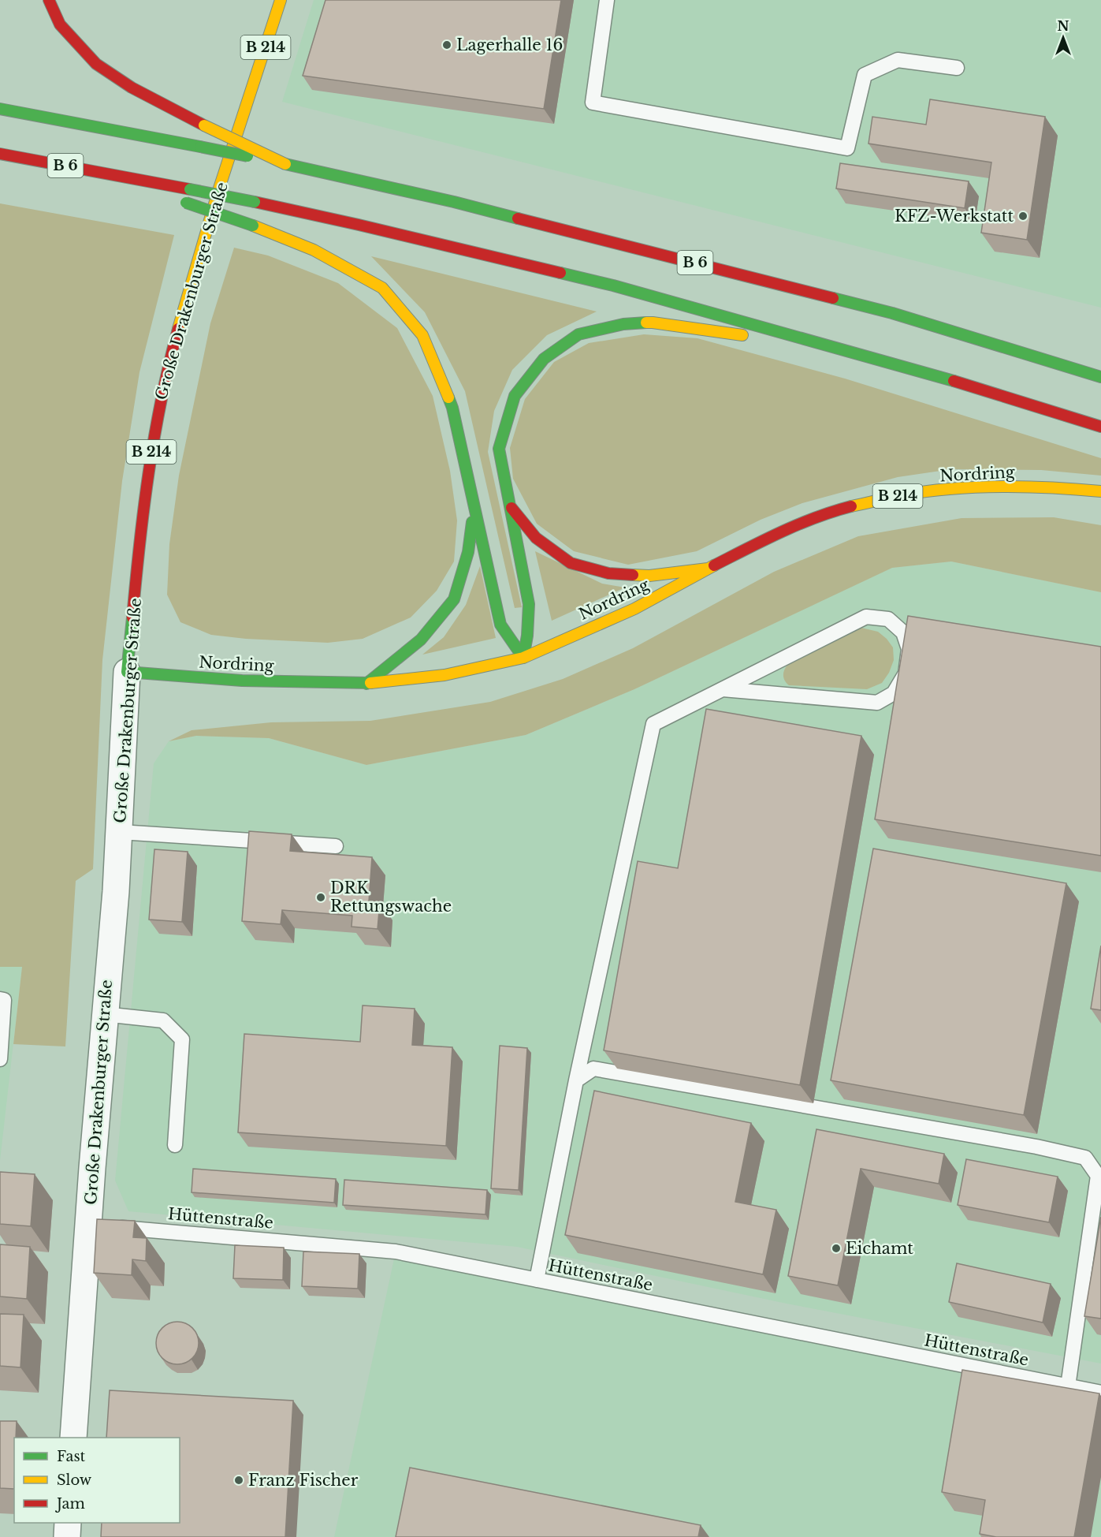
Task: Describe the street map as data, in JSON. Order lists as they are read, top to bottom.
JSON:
{
  "streets": {
    "main road": [
      "B 214",
      "B 6",
      "Große Drakenburger Straße",
      "Nordring"
    ],
    "lane": ["Hüttenstraße"]
  },
  "crossings": [
    ["B 6", "Nordring"],
    ["Große Drakenburger Straße", "Nordring"],
    ["Große Drakenburger Straße", "Hüttenstraße"]
  ],
  "places": [
    "Lagerhalle 16",
    "KFZ-Werkstatt",
    "DRK Rettungswache",
    "Eichamt",
    "Franz Fischer"
  ],
  "legend": ["Fast", "Slow", "Jam"],
  "north": "top"
}
